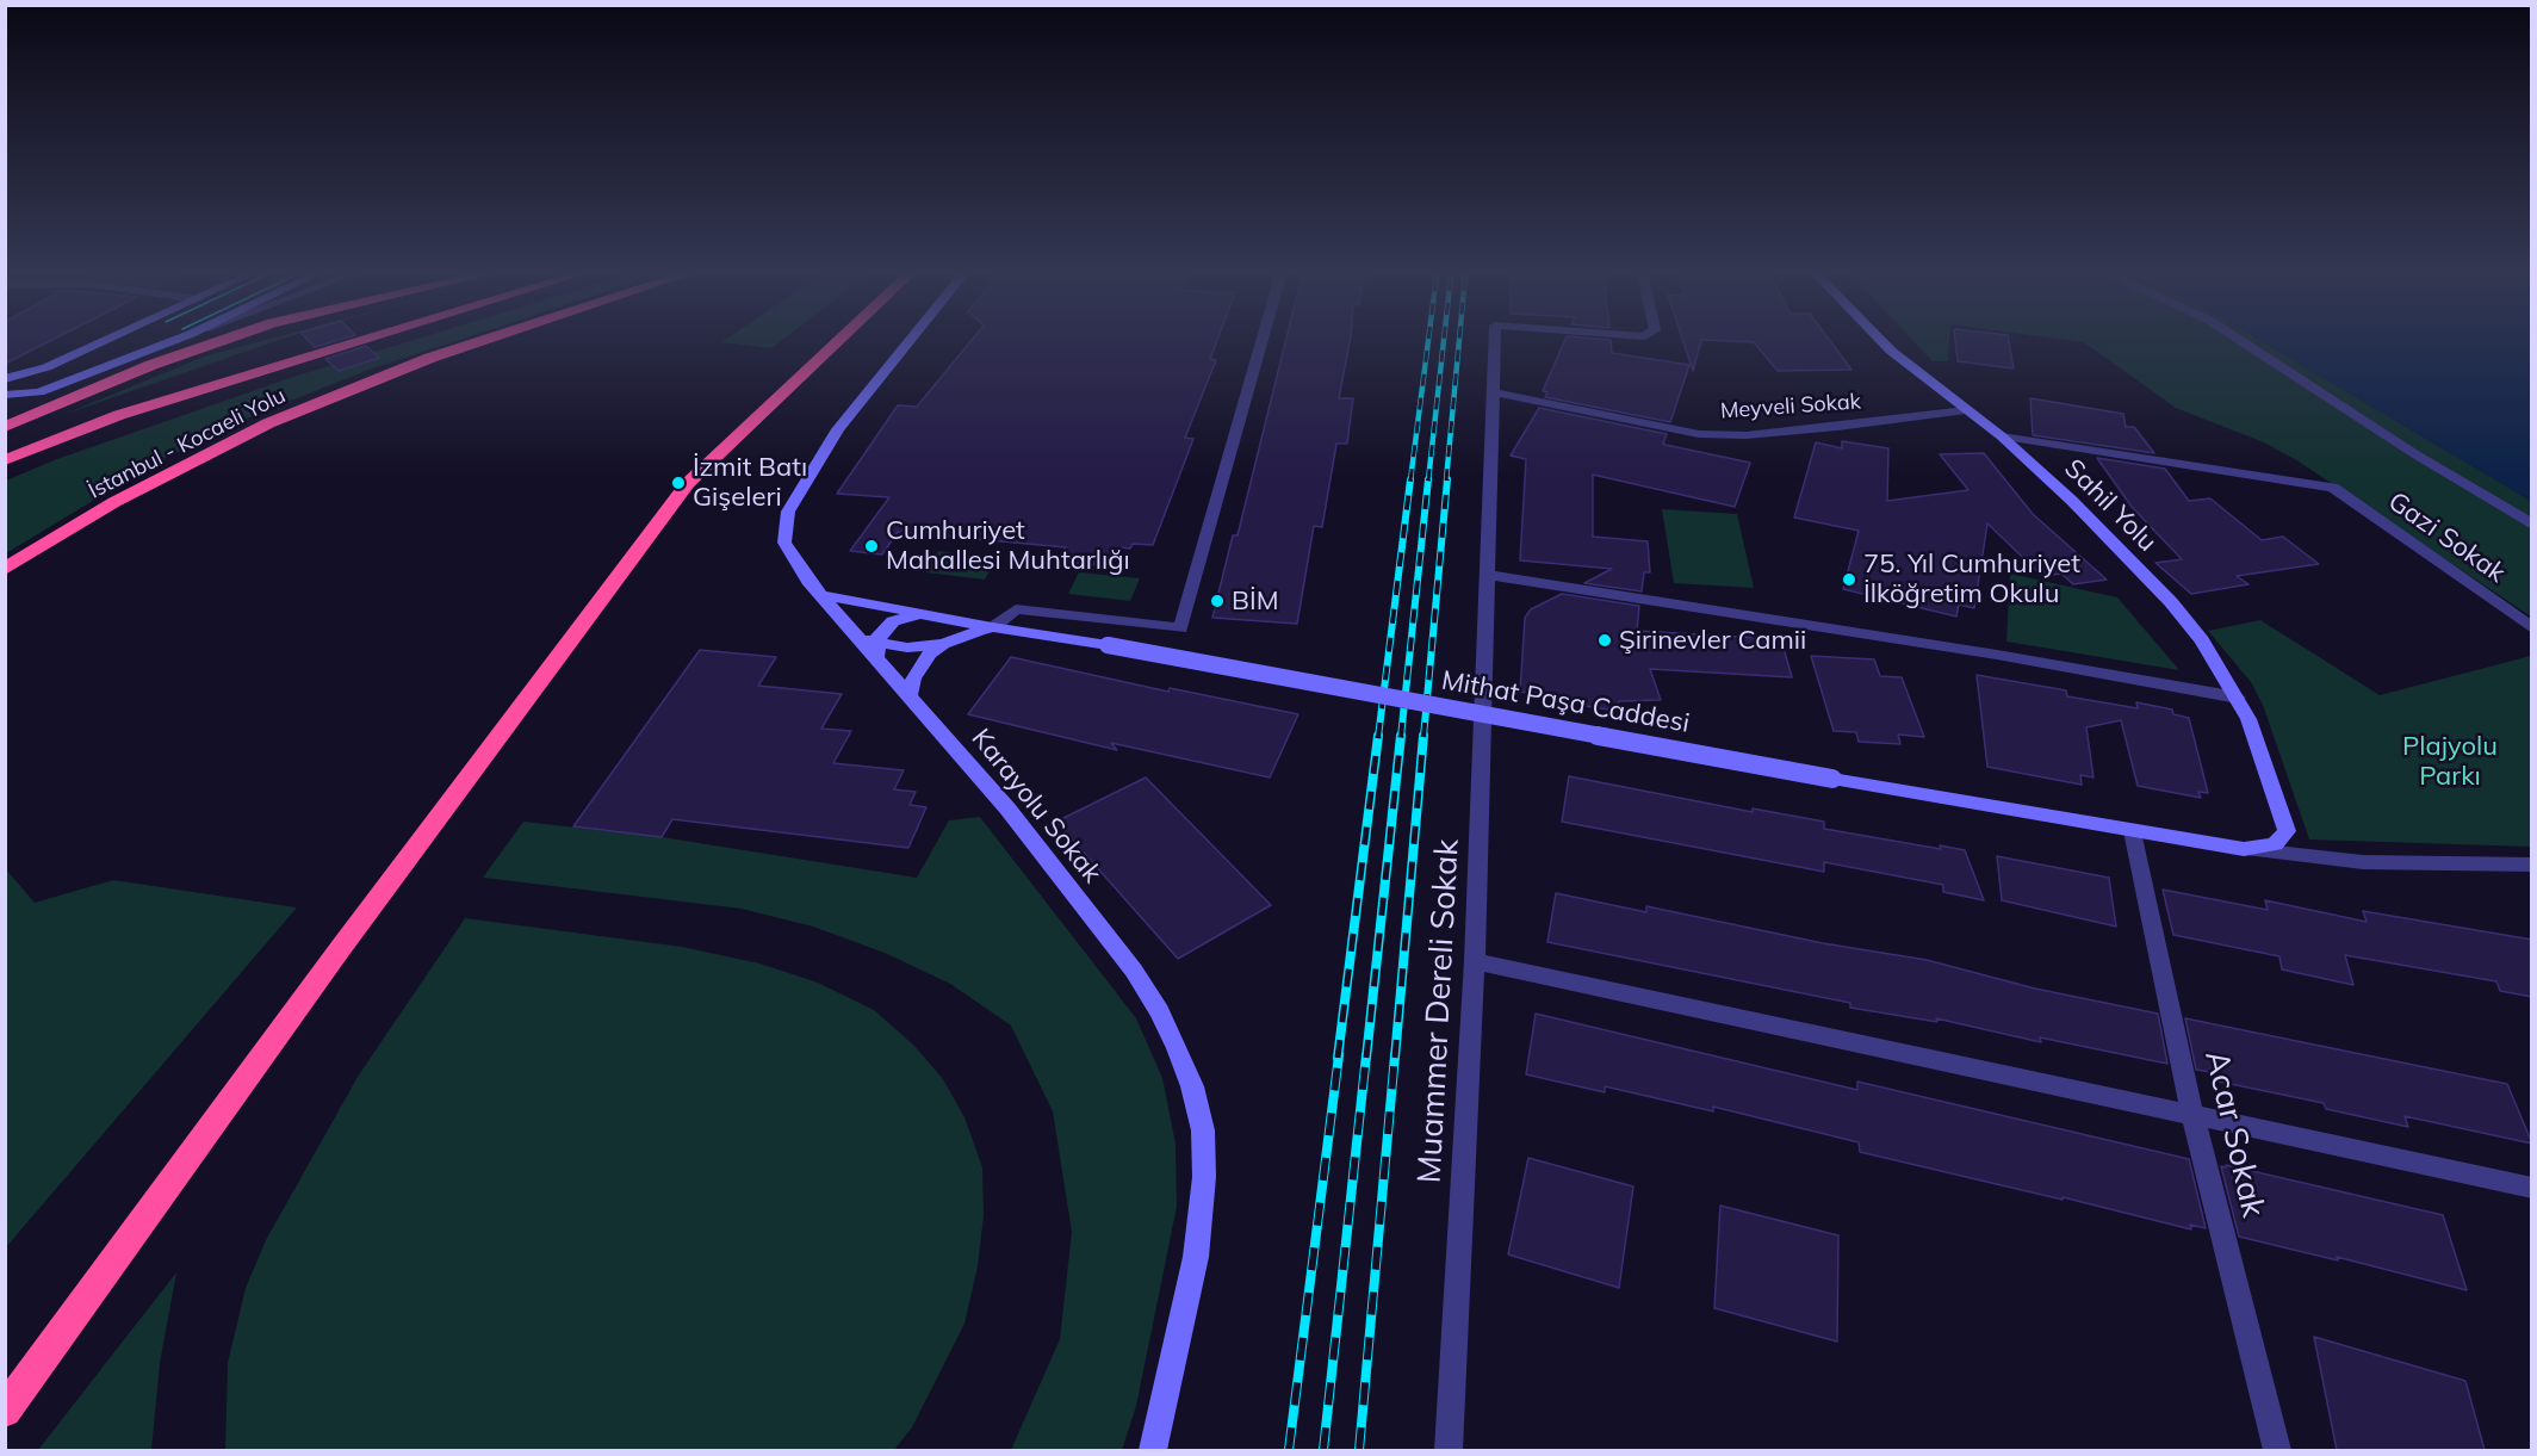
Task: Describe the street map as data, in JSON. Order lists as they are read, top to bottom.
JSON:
{
  "streets": {
    "highway": ["İstanbul - Kocaeli Yolu"],
    "main road": ["Sahil Yolu", "Mithat Paşa Caddesi", "Karayolu Sokak"],
    "street": [
      "Meyveli Sokak",
      "Gazi Sokak",
      "Muammer Dereli Sokak",
      "Acar Sokak"
    ]
  },
  "crossings": [
    ["Meyveli Sokak", "Sahil Yolu"],
    ["Meyveli Sokak", "Muammer Dereli Sokak"],
    ["Sahil Yolu", "Gazi Sokak"],
    ["Sahil Yolu", "Mithat Paşa Caddesi"],
    ["Mithat Paşa Caddesi", "Karayolu Sokak"],
    ["Mithat Paşa Caddesi", "Acar Sokak"]
  ],
  "parks": ["Plajyolu Parkı"],
  "places": [
    "İzmit Batı Gişeleri",
    "Cumhuriyet Mahallesi Muhtarlığı",
    "75. Yıl Cumhuriyet İlköğretim Okulu",
    "BİM",
    "Şirinevler Camii"
  ]
}
